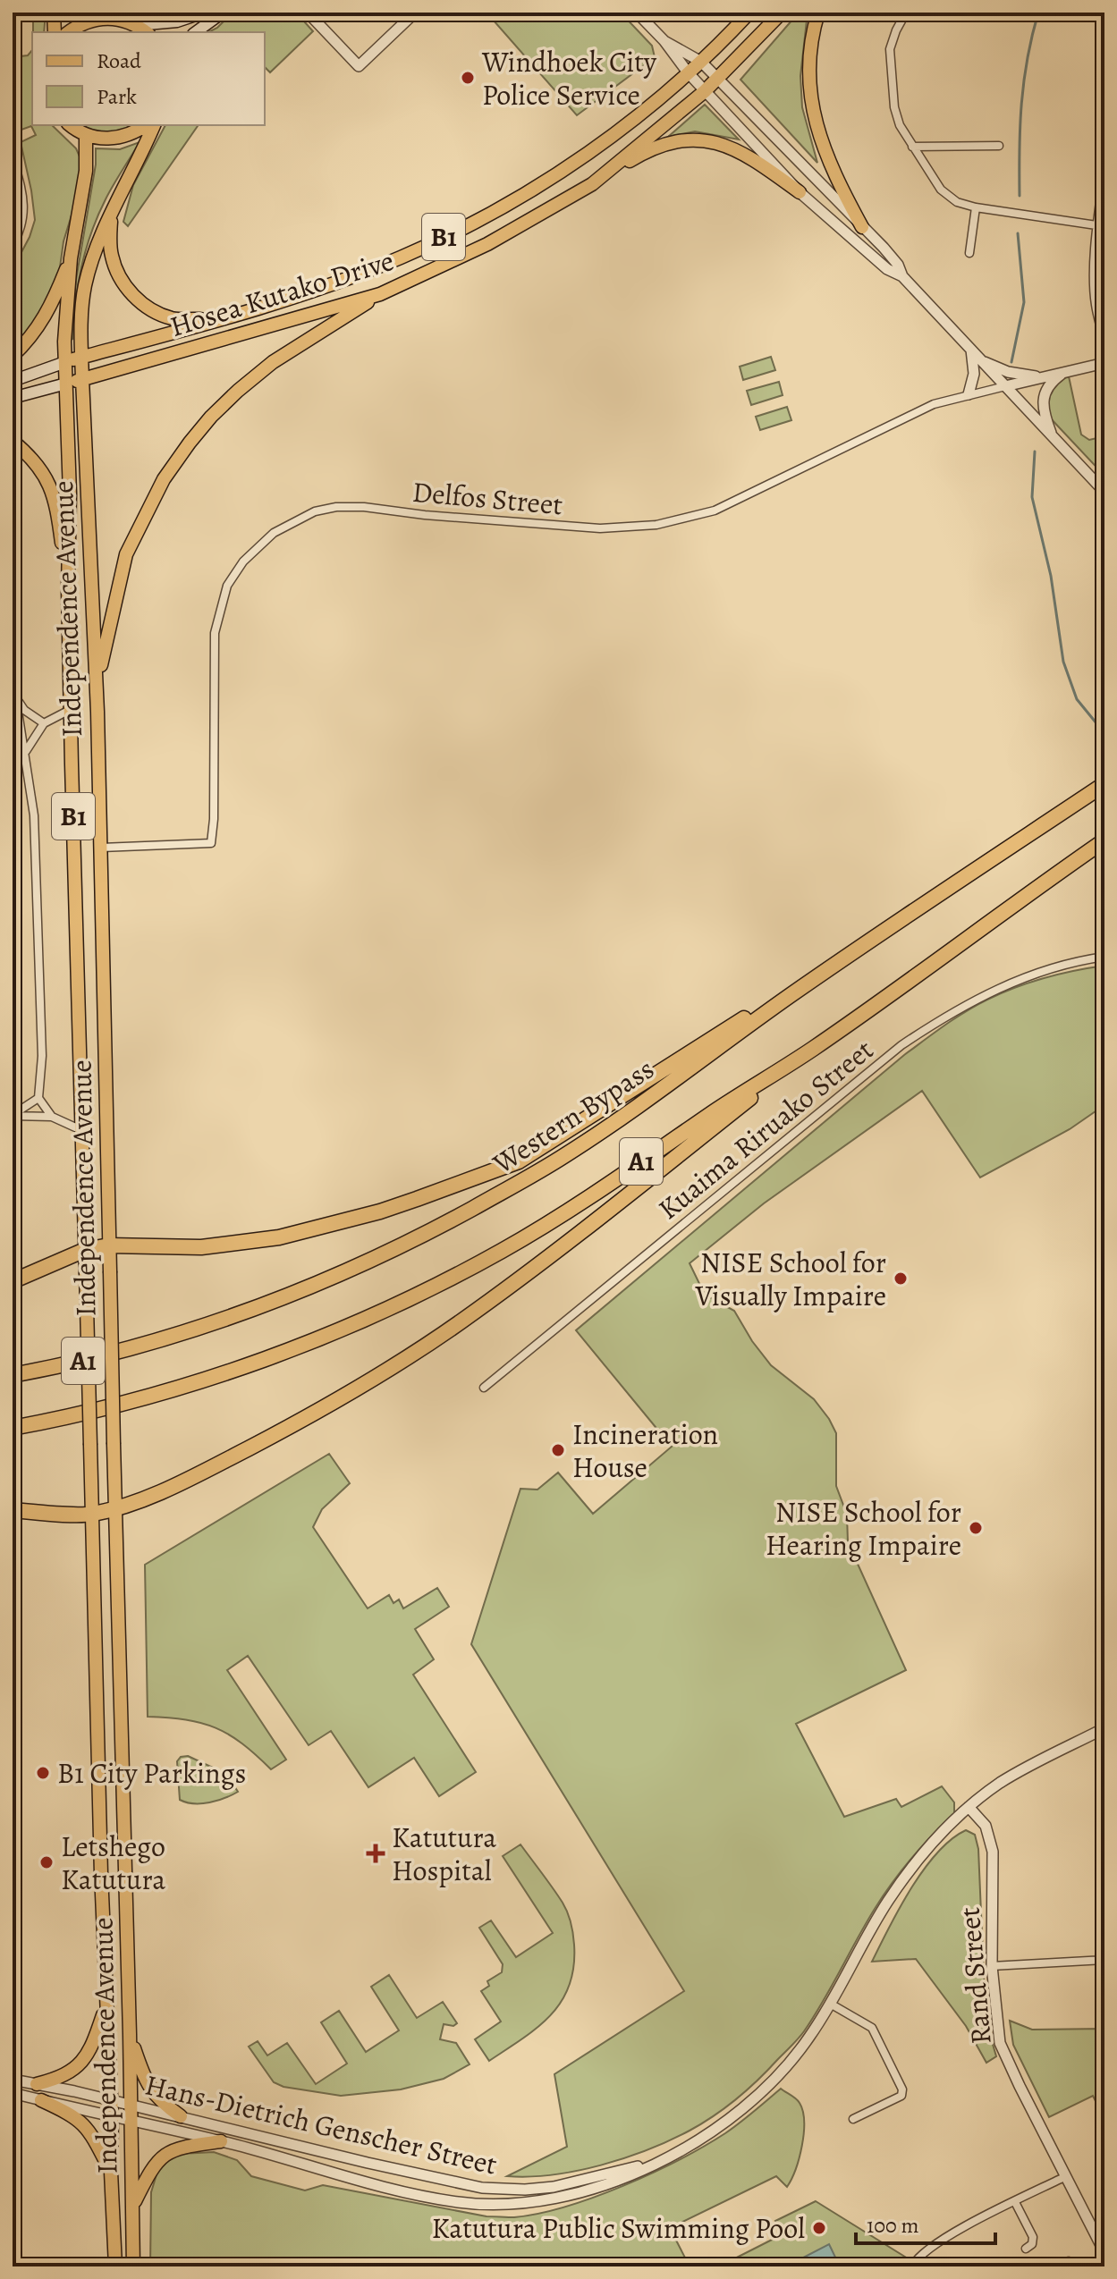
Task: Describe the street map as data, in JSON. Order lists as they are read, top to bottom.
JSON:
{
  "streets": {
    "highway": ["Western Bypass", "A1"],
    "main road": ["B1", "Hosea Kutako Drive", "Independence Avenue"],
    "street": [
      "Delfos Street",
      "Kuaima Riruako Street",
      "Rand Street",
      "Hans-Dietrich Genscher Street"
    ]
  },
  "crossings": [
    ["B1", "Hosea Kutako Drive"],
    ["B1", "Independence Avenue"],
    ["Hosea Kutako Drive", "Independence Avenue"],
    ["Delfos Street", "Independence Avenue"],
    ["Independence Avenue", "Hans-Dietrich Genscher Street"],
    ["Rand Street", "Hans-Dietrich Genscher Street"]
  ],
  "places": {
    "other": [
      "Windhoek City Police Service",
      "NISE School for Visually Impaire",
      "Incineration House",
      "NISE School for Hearing Impaire",
      "B1 City Parkings",
      "Letshego Katutura",
      "Katutura Public Swimming Pool"
    ],
    "health": ["Katutura Hospital"]
  },
  "legend": ["Road", "Park"],
  "scale_bar": "100 m"
}
